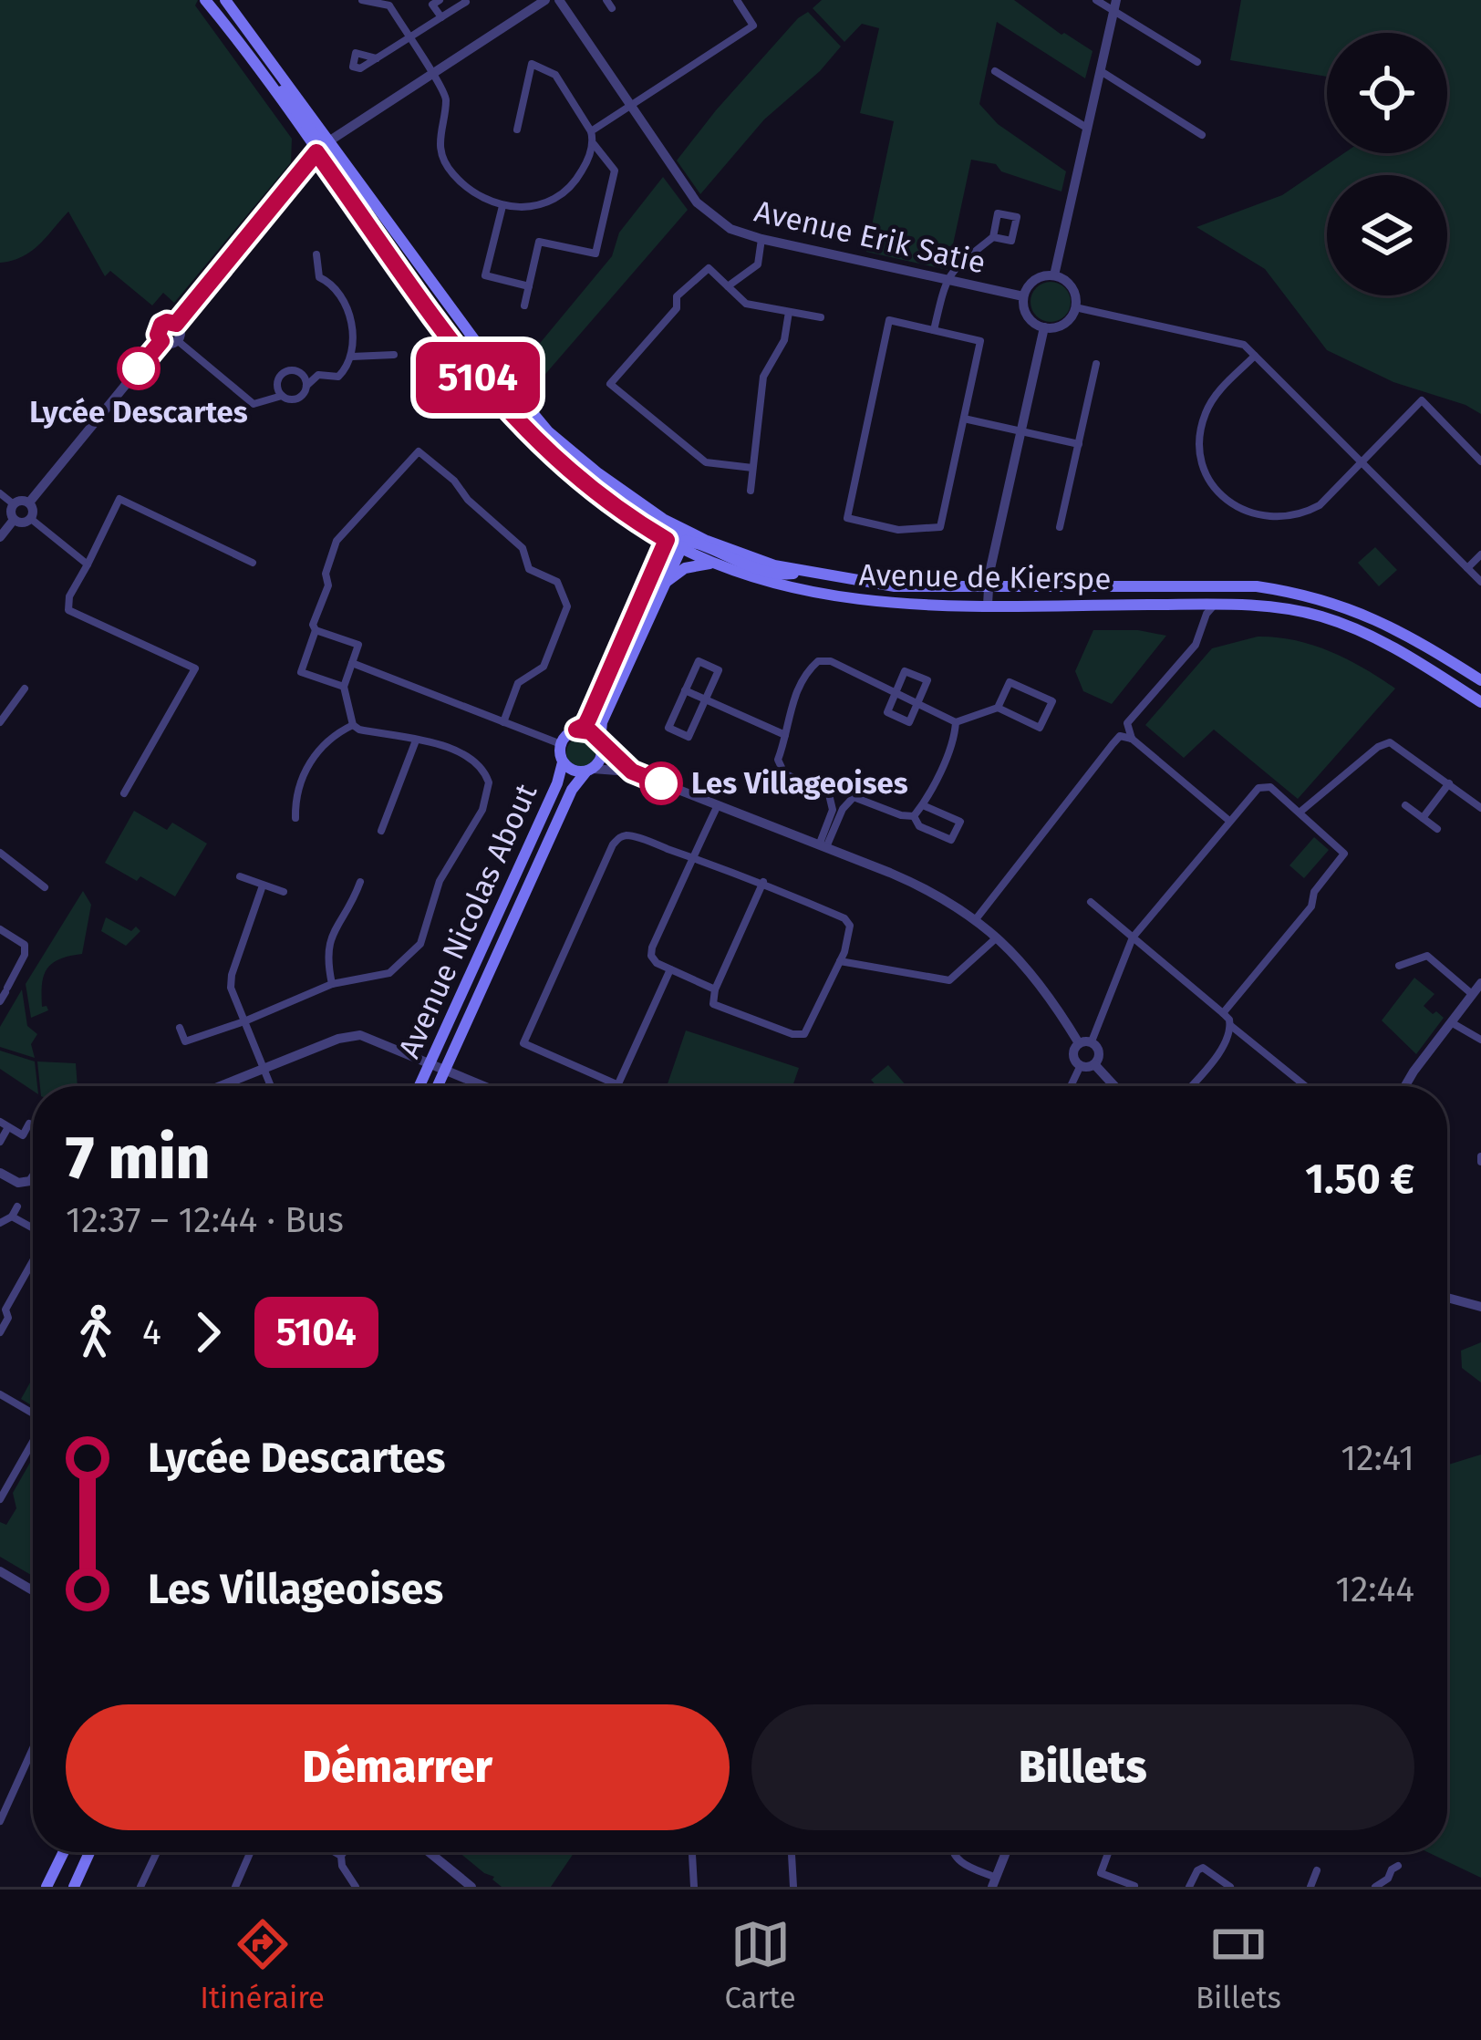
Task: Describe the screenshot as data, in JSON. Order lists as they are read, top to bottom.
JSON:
{
  "streets": {
    "main road": ["Avenue de Kierspe", "Avenue Nicolas About"],
    "street": ["Avenue Erik Satie"]
  },
  "crossings": [
    ["Avenue de Kierspe", "Avenue Nicolas About"]
  ],
  "places": ["Lycée Descartes", "Les Villageoises"],
  "lines": ["bus line 5104"],
  "page": {
    "on_map": "5104",
    "heading": ["7 min", "12:37 – 12:44 · Bus", "1.50 €"],
    "legs": ["4", "5104"],
    "list": [
      {
        "name": "Lycée Descartes",
        "value": "12:41"
      },
      {
        "name": "Les Villageoises",
        "value": "12:44"
      }
    ],
    "buttons": ["Démarrer", "Billets"],
    "tabs": ["Itinéraire", "Carte", "Billets"]
  }
}
